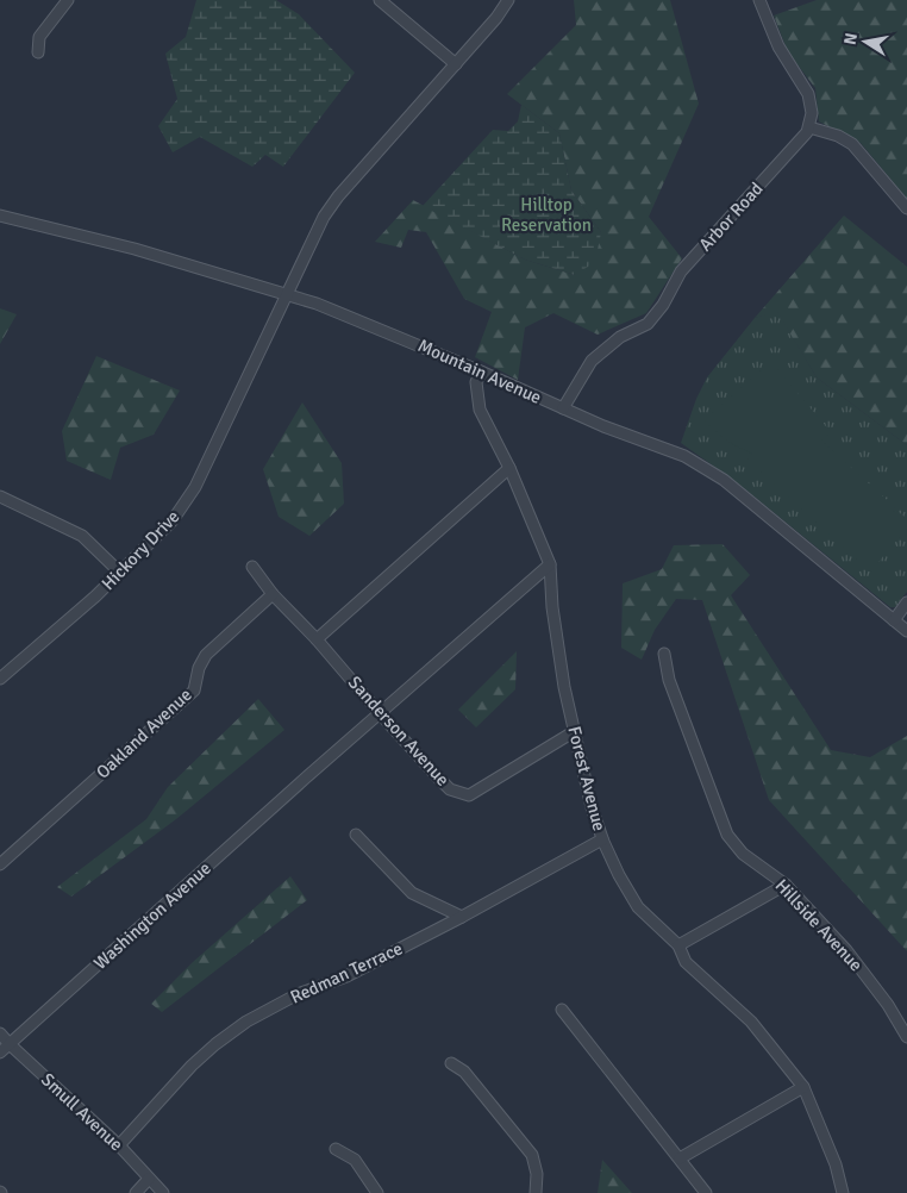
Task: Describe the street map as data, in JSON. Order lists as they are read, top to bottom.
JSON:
{
  "streets": {
    "street": [
      "Arbor Road",
      "Mountain Avenue",
      "Hickory Drive",
      "Sanderson Avenue",
      "Oakland Avenue",
      "Forest Avenue",
      "Washington Avenue",
      "Hillside Avenue",
      "Redman Terrace",
      "Smull Avenue"
    ]
  },
  "crossings": [
    ["Arbor Road", "Mountain Avenue"],
    ["Mountain Avenue", "Hickory Drive"],
    ["Mountain Avenue", "Forest Avenue"],
    ["Sanderson Avenue", "Oakland Avenue"],
    ["Sanderson Avenue", "Forest Avenue"],
    ["Sanderson Avenue", "Washington Avenue"],
    ["Forest Avenue", "Washington Avenue"],
    ["Forest Avenue", "Redman Terrace"],
    ["Washington Avenue", "Smull Avenue"],
    ["Redman Terrace", "Smull Avenue"]
  ],
  "parks": ["Hilltop Reservation"],
  "north": "left"
}
